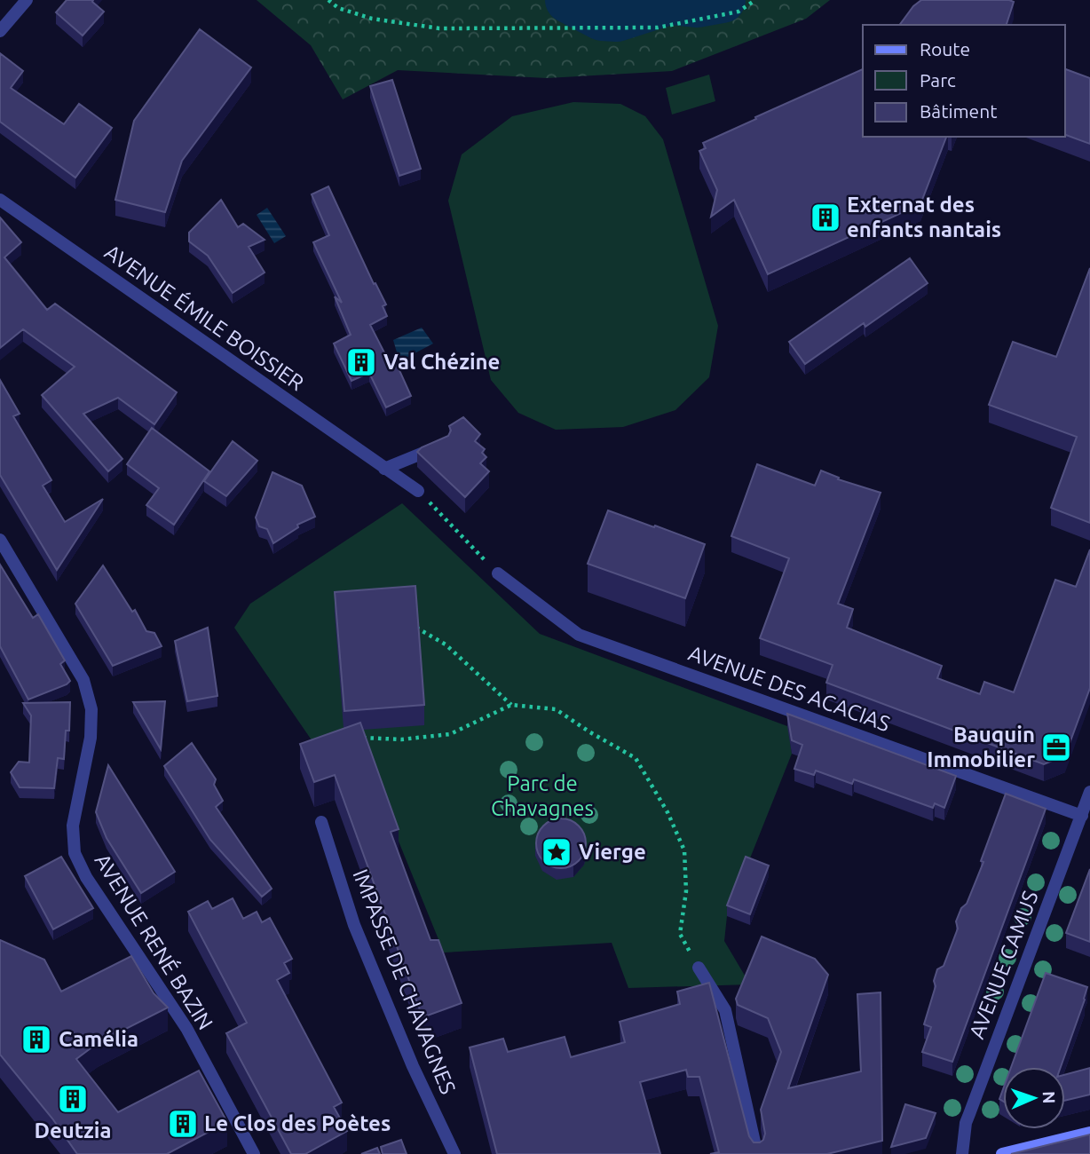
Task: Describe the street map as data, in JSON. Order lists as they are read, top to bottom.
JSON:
{
  "streets": {
    "street": [
      "AVENUE ÉMILE BOISSIER",
      "AVENUE DES ACACIAS",
      "AVENUE RENÉ BAZIN",
      "AVENUE CAMUS",
      "IMPASSE DE CHAVAGNES"
    ]
  },
  "crossings": [
    ["AVENUE DES ACACIAS", "AVENUE CAMUS"]
  ],
  "parks": ["Parc de Chavagnes"],
  "places": {
    "building": [
      "Externat des enfants nantais",
      "Val Chézine",
      "Camélia",
      "Deutzia",
      "Le Clos des Poètes"
    ],
    "office": ["Bauquin Immobilier"],
    "place": ["Vierge"]
  },
  "legend": ["Route", "Parc", "Bâtiment"],
  "north": "right"
}
